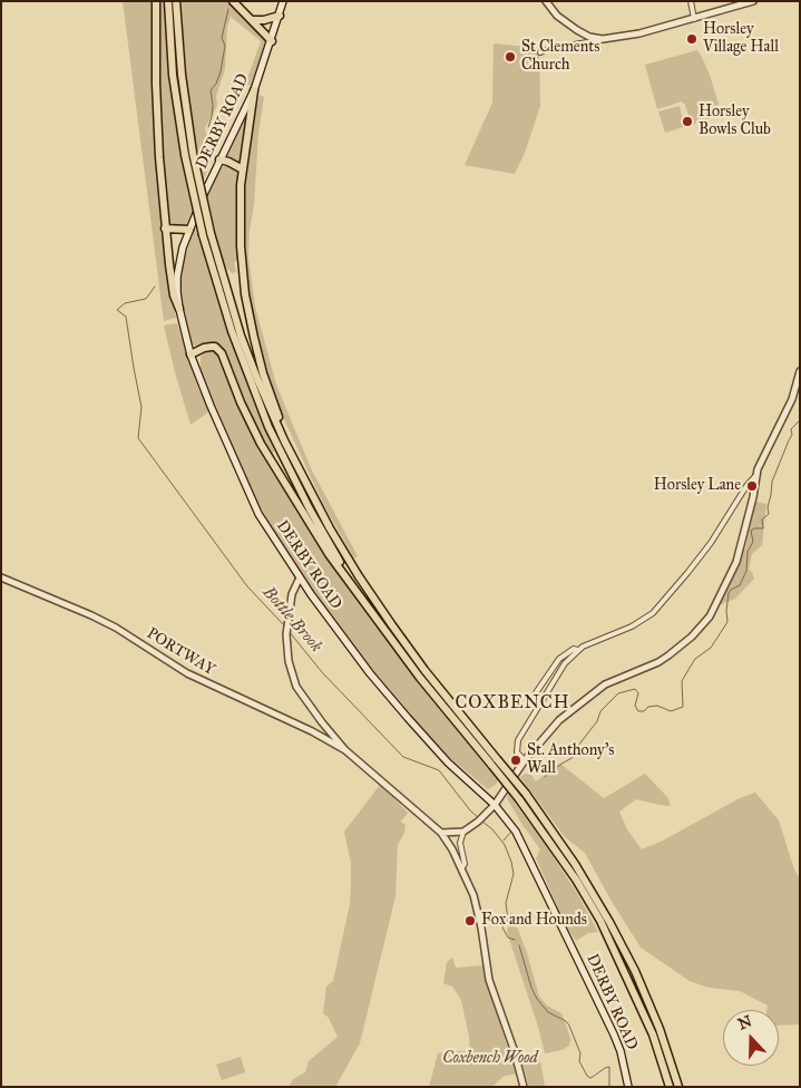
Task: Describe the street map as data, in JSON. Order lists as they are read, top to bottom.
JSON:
{
  "streets": {
    "main road": ["DERBY ROAD"],
    "street": ["PORTWAY"]
  },
  "districts": ["COXBENCH"],
  "water": ["Bottle Brook"],
  "parks": ["Coxbench Wood"],
  "places": [
    "Horsley Village Hall",
    "St Clements Church",
    "Horsley Bowls Club",
    "Horsley Lane",
    "St. Anthony's Wall",
    "Fox and Hounds"
  ],
  "north": "top"
}
